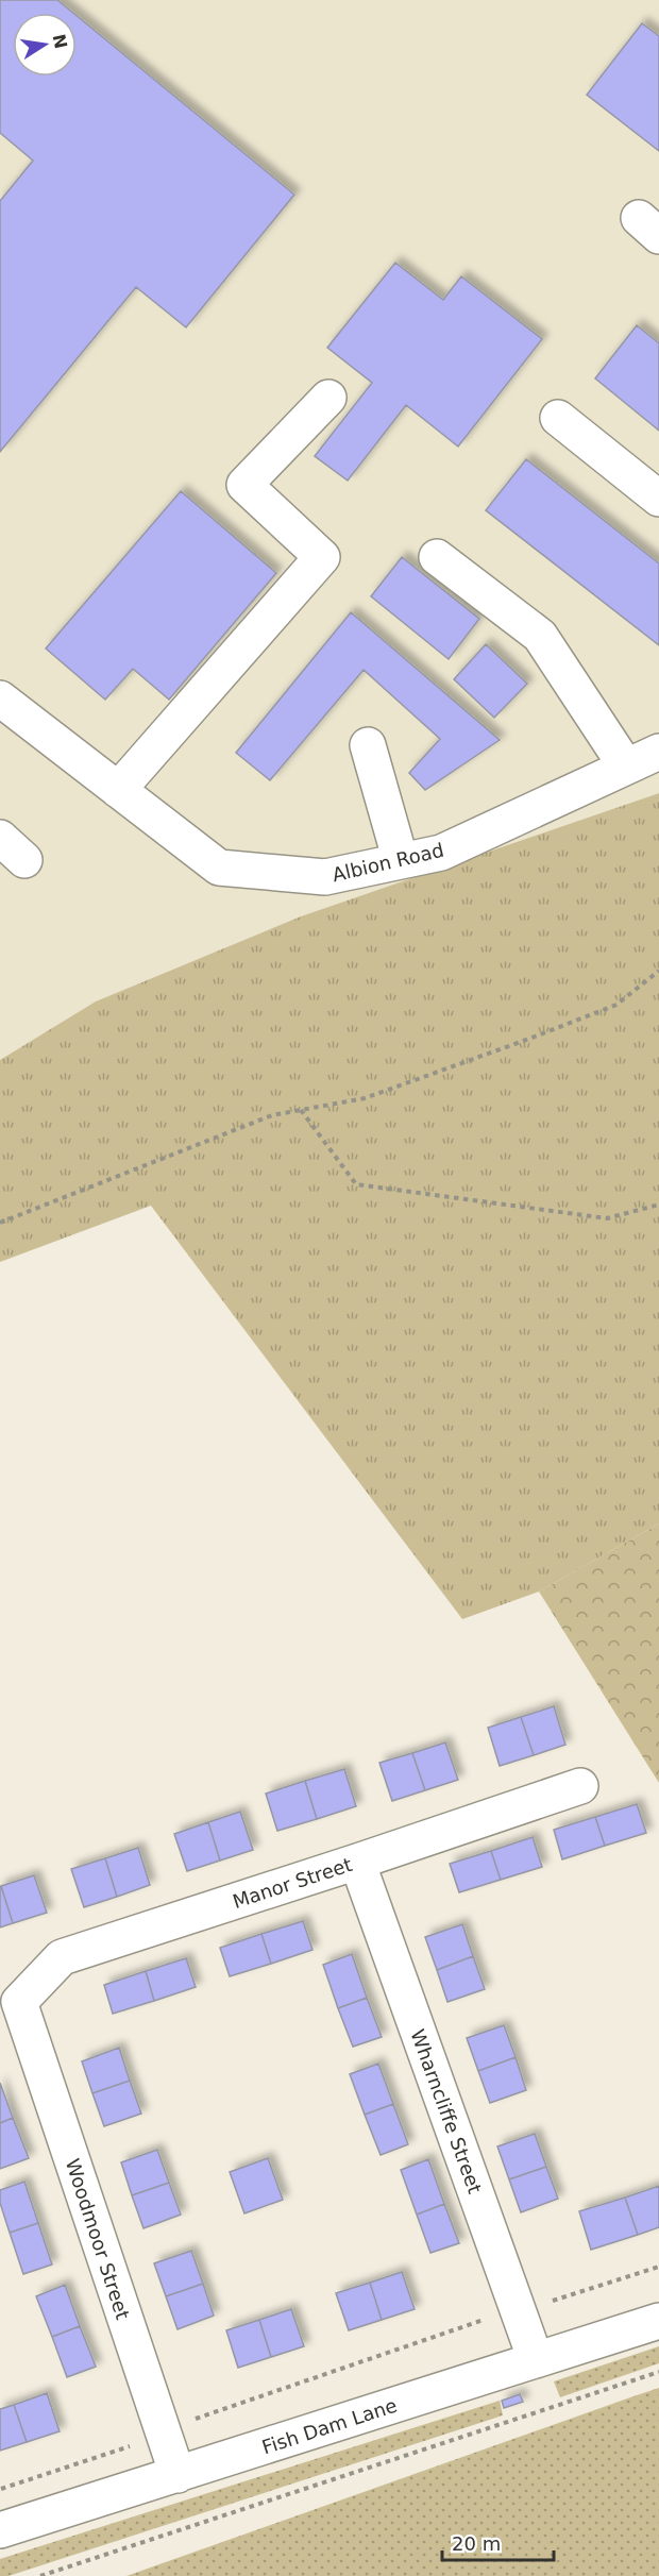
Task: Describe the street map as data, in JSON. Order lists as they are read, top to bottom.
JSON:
{
  "streets": {
    "street": [
      "Albion Road",
      "Manor Street",
      "Wharncliffe Street",
      "Woodmoor Street",
      "Fish Dam Lane"
    ]
  },
  "crossings": [
    ["Manor Street", "Wharncliffe Street"],
    ["Manor Street", "Woodmoor Street"],
    ["Wharncliffe Street", "Fish Dam Lane"],
    ["Woodmoor Street", "Fish Dam Lane"]
  ],
  "scale_bar": "20 m",
  "north": "right"
}
